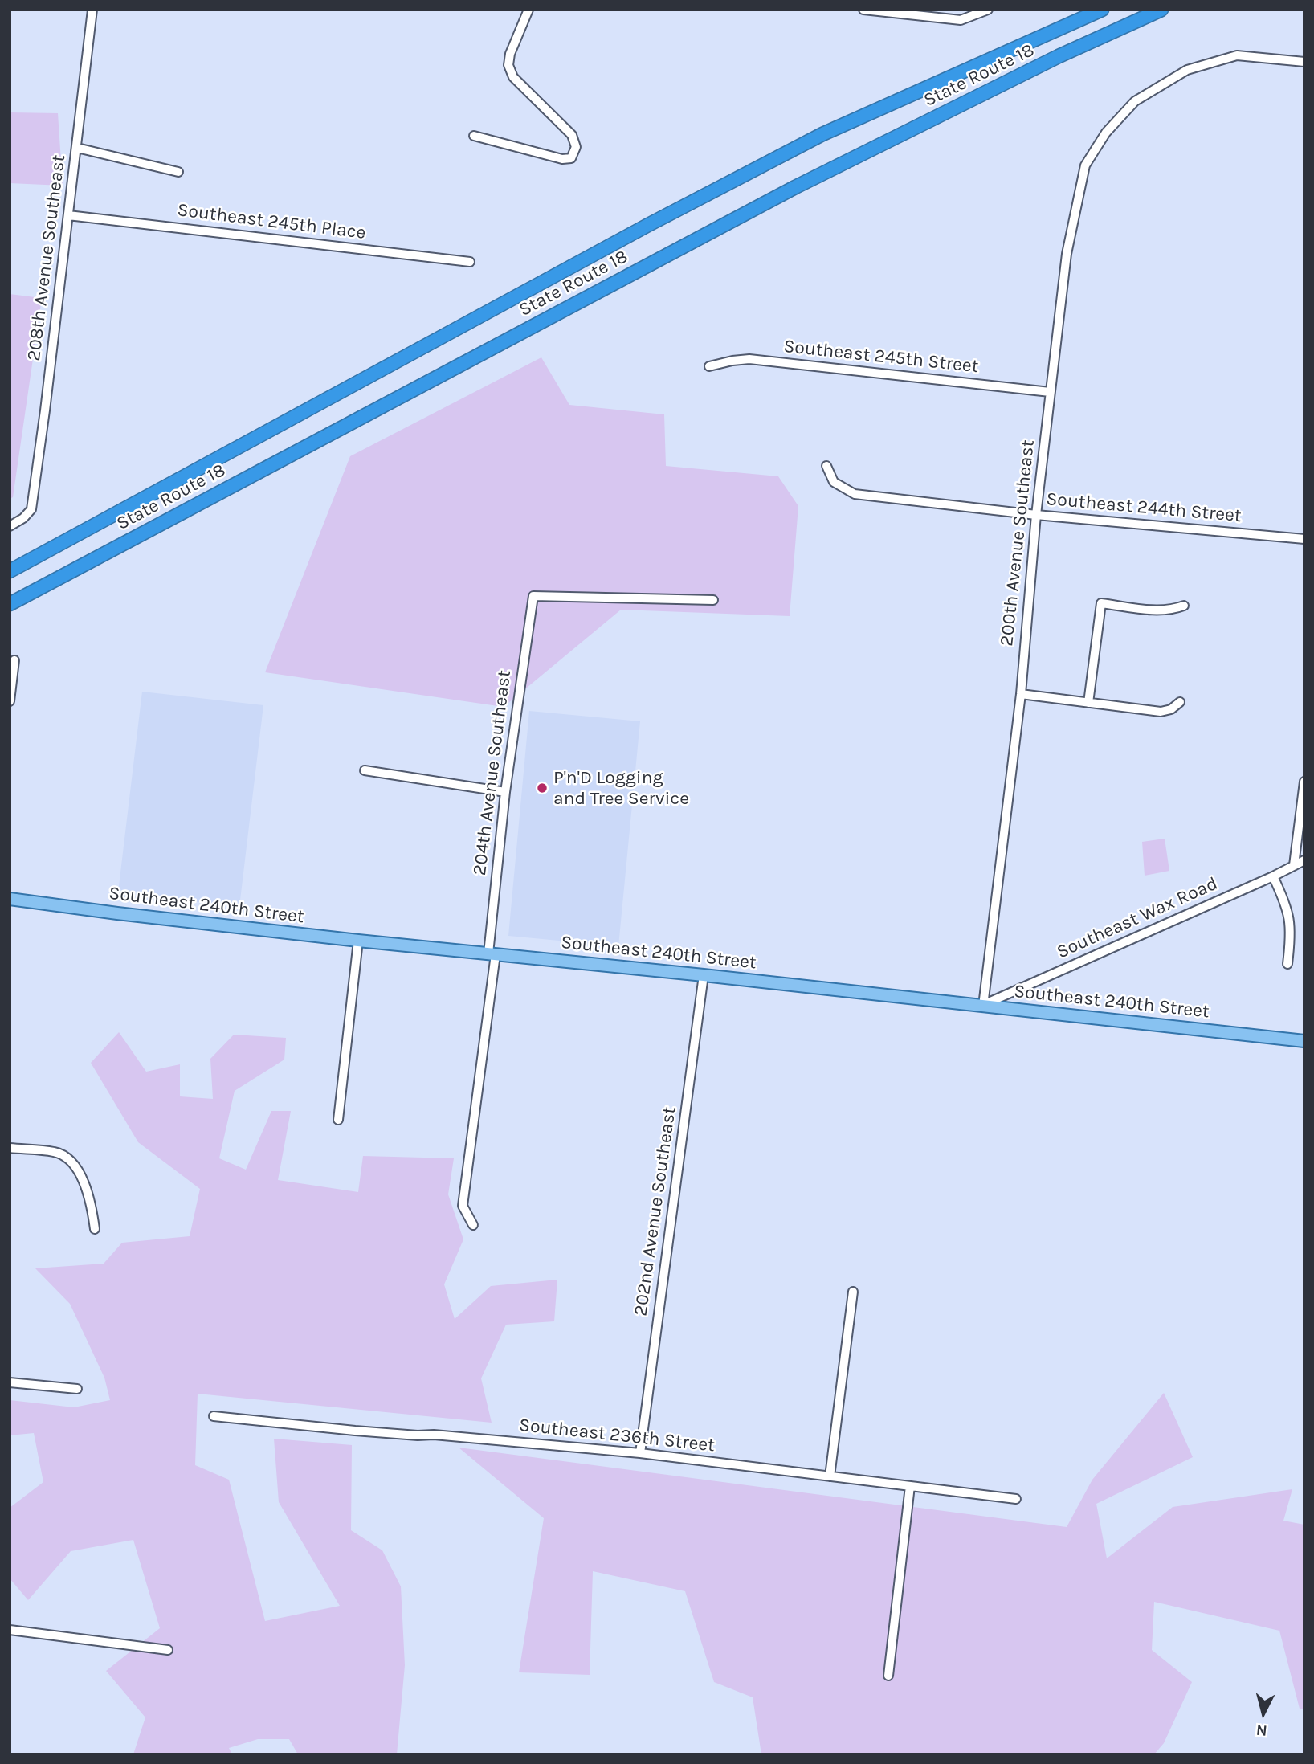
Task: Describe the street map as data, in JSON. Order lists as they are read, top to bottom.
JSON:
{
  "streets": {
    "highway": ["State Route 18"],
    "main road": ["Southeast 240th Street"],
    "street": [
      "Southeast 245th Place",
      "208th Avenue Southeast",
      "Southeast 245th Street",
      "Southeast 244th Street",
      "200th Avenue Southeast",
      "204th Avenue Southeast",
      "Southeast Wax Road",
      "202nd Avenue Southeast",
      "Southeast 236th Street"
    ]
  },
  "crossings": [
    ["Southeast 245th Place", "208th Avenue Southeast"],
    ["Southeast 245th Street", "200th Avenue Southeast"],
    ["Southeast 244th Street", "200th Avenue Southeast"],
    ["200th Avenue Southeast", "Southeast 240th Street"],
    ["200th Avenue Southeast", "Southeast Wax Road"],
    ["204th Avenue Southeast", "Southeast 240th Street"],
    ["Southeast 240th Street", "Southeast Wax Road"],
    ["Southeast 240th Street", "202nd Avenue Southeast"],
    ["202nd Avenue Southeast", "Southeast 236th Street"]
  ],
  "places": ["P'n'D Logging and Tree Service"],
  "north": "bottom"
}
